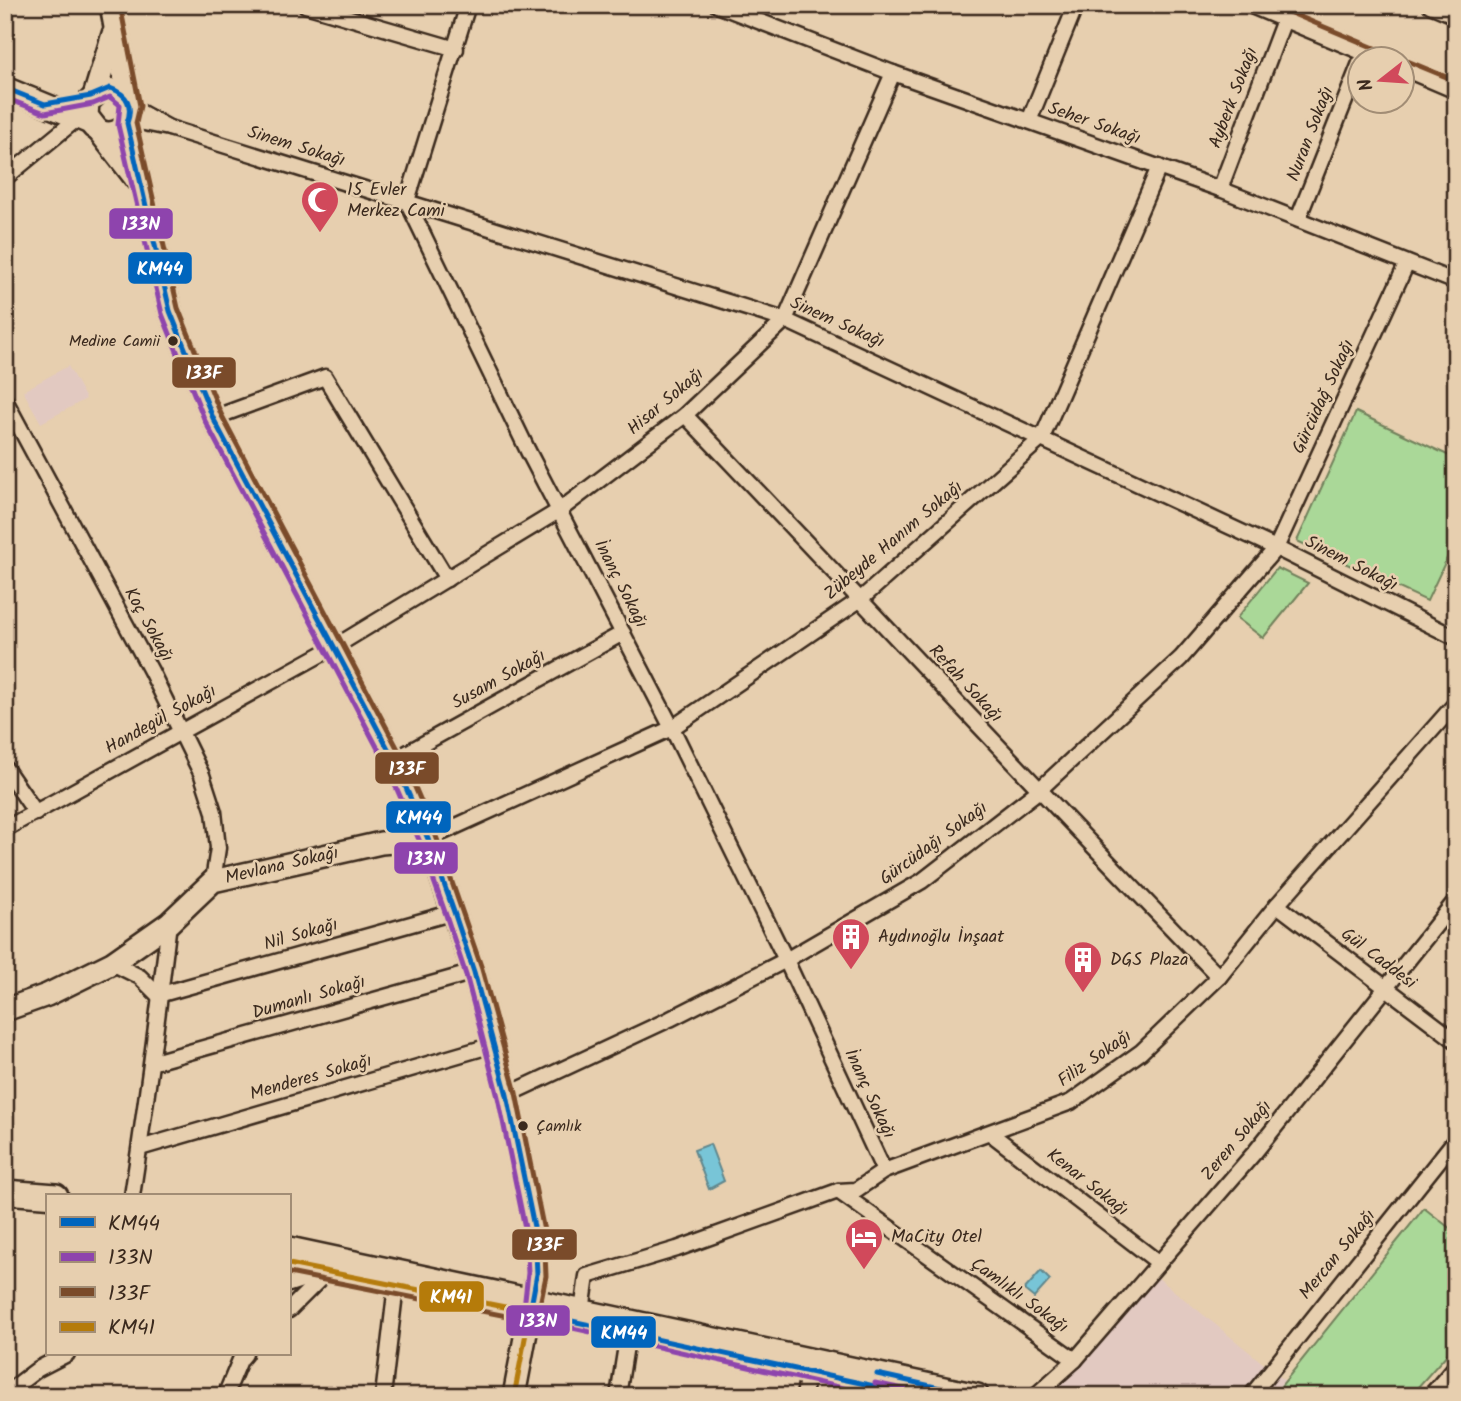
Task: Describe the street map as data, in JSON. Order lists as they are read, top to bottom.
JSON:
{
  "streets": {
    "street": [
      "Ayberk Sokağı",
      "Seher Sokağı",
      "Nuran Sokağı",
      "Sinem Sokağı",
      "Gürcüdağ Sokağı",
      "Hisar Sokağı",
      "Zübeyde Hanım Sokağı",
      "İnanç Sokağı",
      "Koç Sokağı",
      "Susam Sokağı",
      "Refah Sokağı",
      "Handegül Sokağı",
      "Gürcüdağı Sokağı",
      "Mevlana Sokağı",
      "Nil Sokağı",
      "Gül Caddesi",
      "Dumanlı Sokağı",
      "Filiz Sokağı",
      "Menderes Sokağı",
      "Zeren Sokağı",
      "Kenar Sokağı",
      "Mercan Sokağı",
      "Çamlıklı Sokağı"
    ]
  },
  "crossings": [
    ["Ayberk Sokağı", "Seher Sokağı"],
    ["Seher Sokağı", "Nuran Sokağı"],
    ["Seher Sokağı", "Gürcüdağ Sokağı"],
    ["Seher Sokağı", "Hisar Sokağı"],
    ["Seher Sokağı", "Zübeyde Hanım Sokağı"],
    ["Sinem Sokağı", "Gürcüdağ Sokağı"],
    ["Sinem Sokağı", "Hisar Sokağı"],
    ["Sinem Sokağı", "Zübeyde Hanım Sokağı"],
    ["Sinem Sokağı", "İnanç Sokağı"],
    ["Sinem Sokağı", "Gürcüdağı Sokağı"],
    ["Gürcüdağ Sokağı", "Gürcüdağı Sokağı"],
    ["Hisar Sokağı", "İnanç Sokağı"],
    ["Hisar Sokağı", "Refah Sokağı"],
    ["Hisar Sokağı", "Handegül Sokağı"],
    ["Zübeyde Hanım Sokağı", "İnanç Sokağı"],
    ["Zübeyde Hanım Sokağı", "Refah Sokağı"],
    ["Zübeyde Hanım Sokağı", "Mevlana Sokağı"],
    ["İnanç Sokağı", "Susam Sokağı"],
    ["İnanç Sokağı", "Gürcüdağı Sokağı"],
    ["İnanç Sokağı", "Filiz Sokağı"],
    ["Koç Sokağı", "Handegül Sokağı"],
    ["Koç Sokağı", "Mevlana Sokağı"],
    ["Refah Sokağı", "Gürcüdağı Sokağı"],
    ["Refah Sokağı", "Filiz Sokağı"],
    ["Gül Caddesi", "Filiz Sokağı"],
    ["Gül Caddesi", "Zeren Sokağı"],
    ["Filiz Sokağı", "Kenar Sokağı"],
    ["Filiz Sokağı", "Çamlıklı Sokağı"],
    ["Zeren Sokağı", "Kenar Sokağı"],
    ["Zeren Sokağı", "Çamlıklı Sokağı"]
  ],
  "places": {
    "mosque": ["15 Evler Merkez Cami"],
    "other": ["Medine Camii", "Çamlık"],
    "building": ["Aydınoğlu İnşaat", "DGS Plaza"],
    "hotel": ["MaCity Otel"]
  },
  "lines": [
    "transit line 133F",
    "transit line KM44",
    "transit line 133N",
    "transit line KM41"
  ],
  "legend": [
    "KM44",
    "133N",
    "133F",
    "KM41"
  ],
  "north": "left"
}
